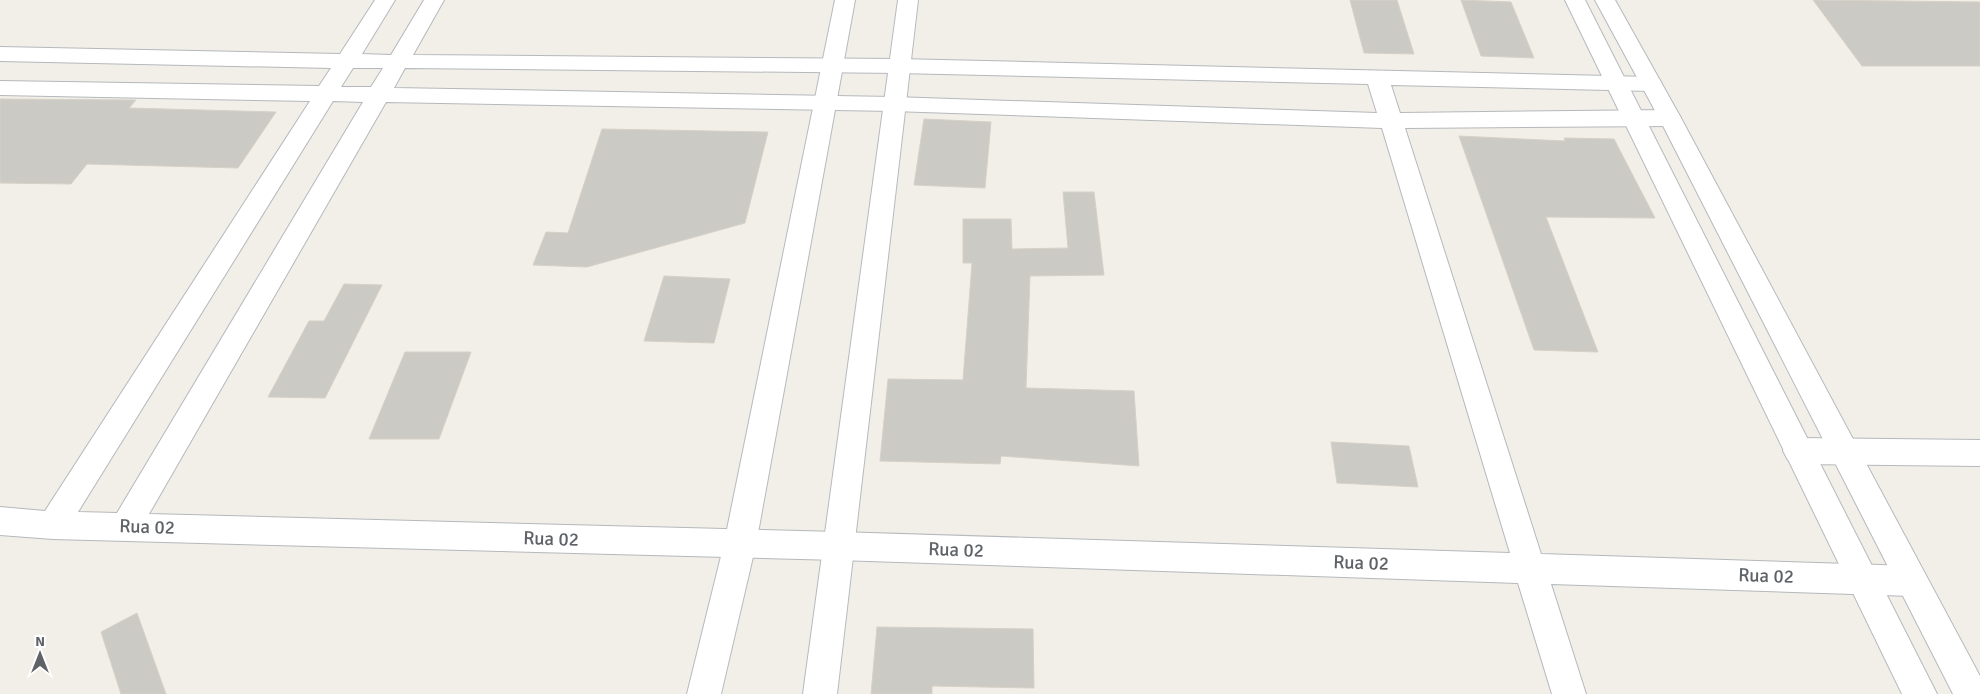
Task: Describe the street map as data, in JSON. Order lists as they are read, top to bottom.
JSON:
{
  "streets": {
    "street": ["Rua 02"]
  },
  "north": "top"
}
